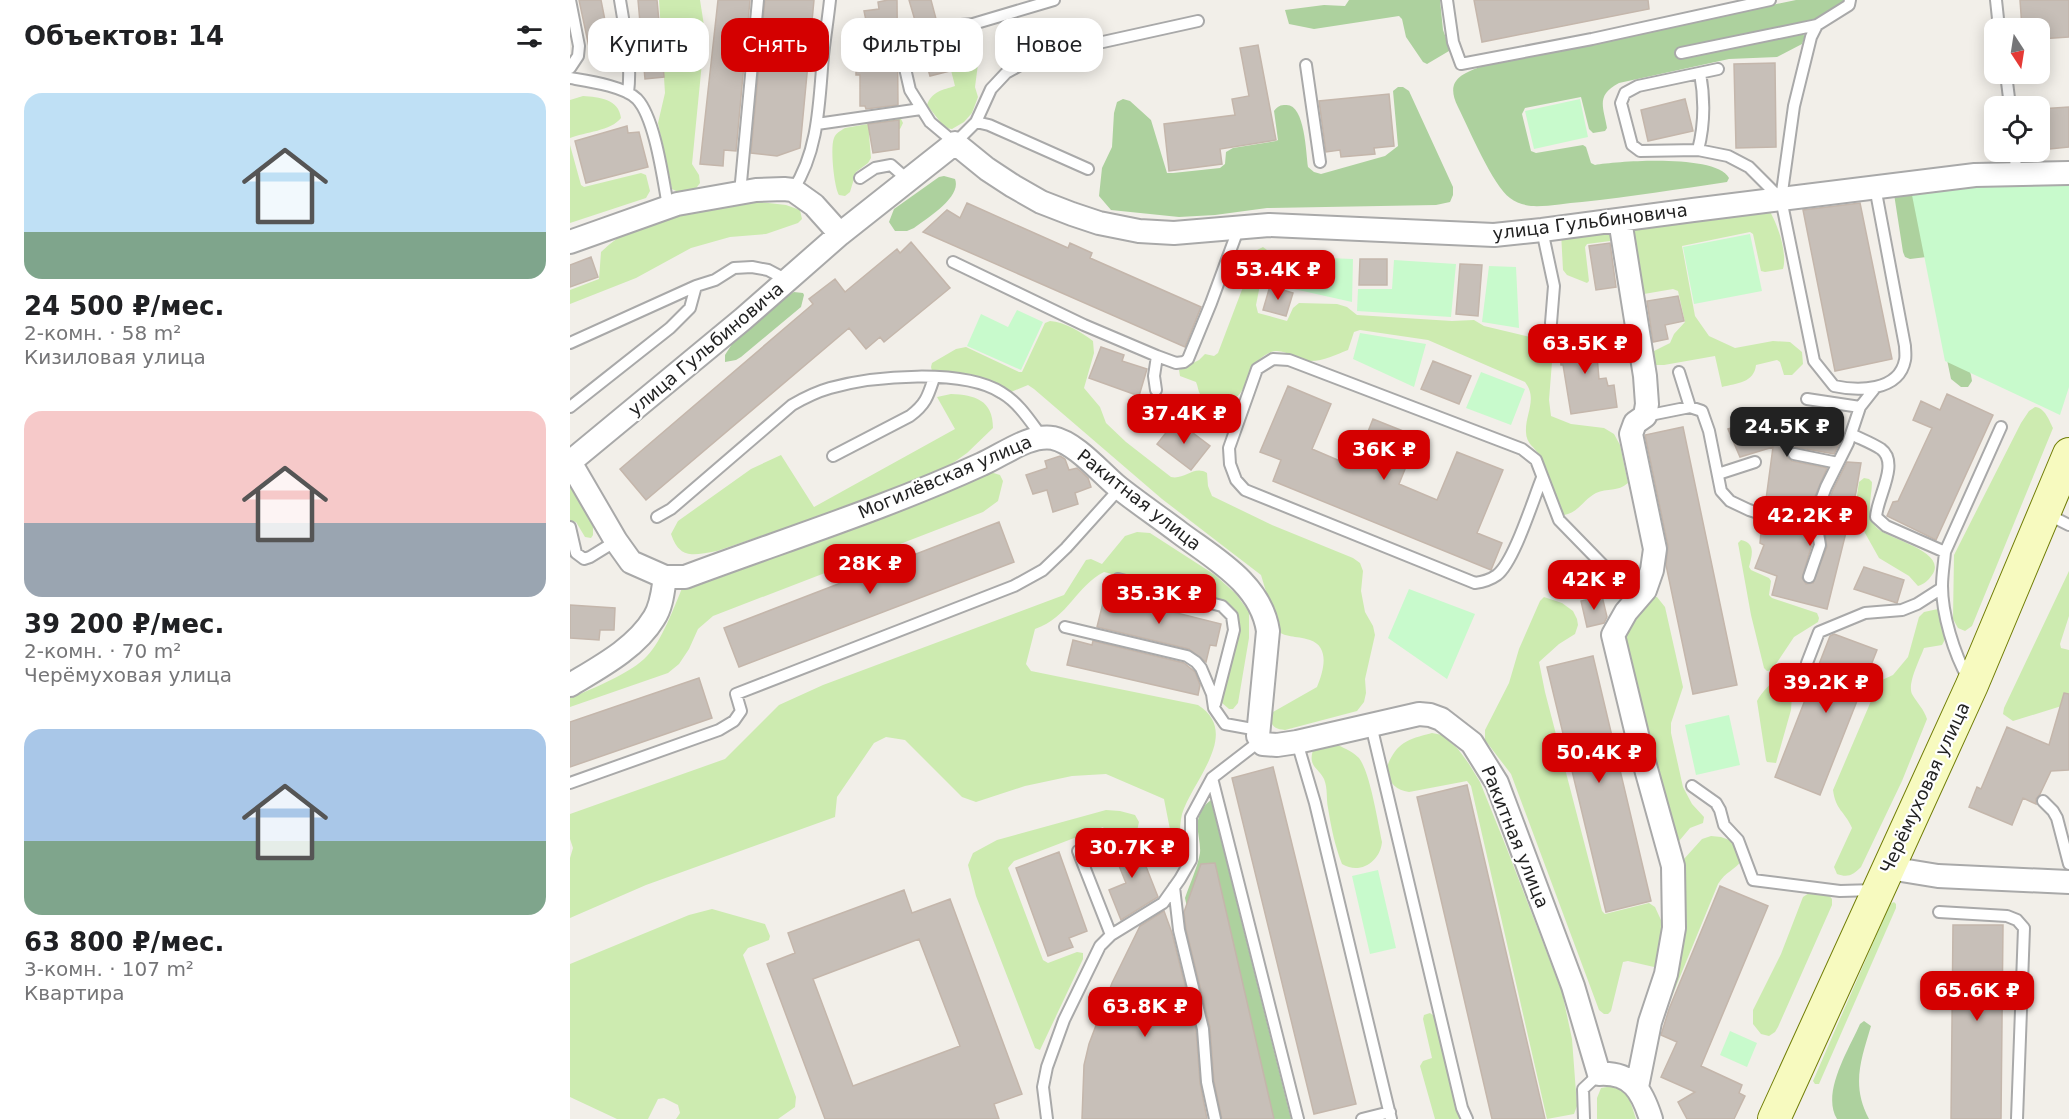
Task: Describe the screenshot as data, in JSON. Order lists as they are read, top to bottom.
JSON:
{
  "streets": {
    "main road": ["Черёмуховая улица"],
    "street": ["улица Гульбиновича", "Могилёвская улица", "Ракитная улица"]
  },
  "crossings": [
    ["Могилёвская улица", "Ракитная улица"]
  ],
  "north": "bottom",
  "page": {
    "heading": "Объектов: 14",
    "chip": [
      "Купить",
      "Снять",
      "Фильтры",
      "Новое"
    ],
    "list": [
      {
        "name": "24 500 ₽/мес.",
        "note": "2-комн. · 58 m² · Кизиловая улица"
      },
      {
        "name": "39 200 ₽/мес.",
        "note": "2-комн. · 70 m² · Черёмуховая улица"
      },
      {
        "name": "63 800 ₽/мес.",
        "note": "3-комн. · 107 m² · Квартира"
      }
    ],
    "price": [
      "53.4K ₽",
      "63.5K ₽",
      "37.4K ₽",
      "24.5K ₽",
      "36K ₽",
      "42.2K ₽",
      "28K ₽",
      "42K ₽",
      "35.3K ₽",
      "39.2K ₽",
      "50.4K ₽",
      "30.7K ₽",
      "65.6K ₽",
      "63.8K ₽"
    ]
  }
}
